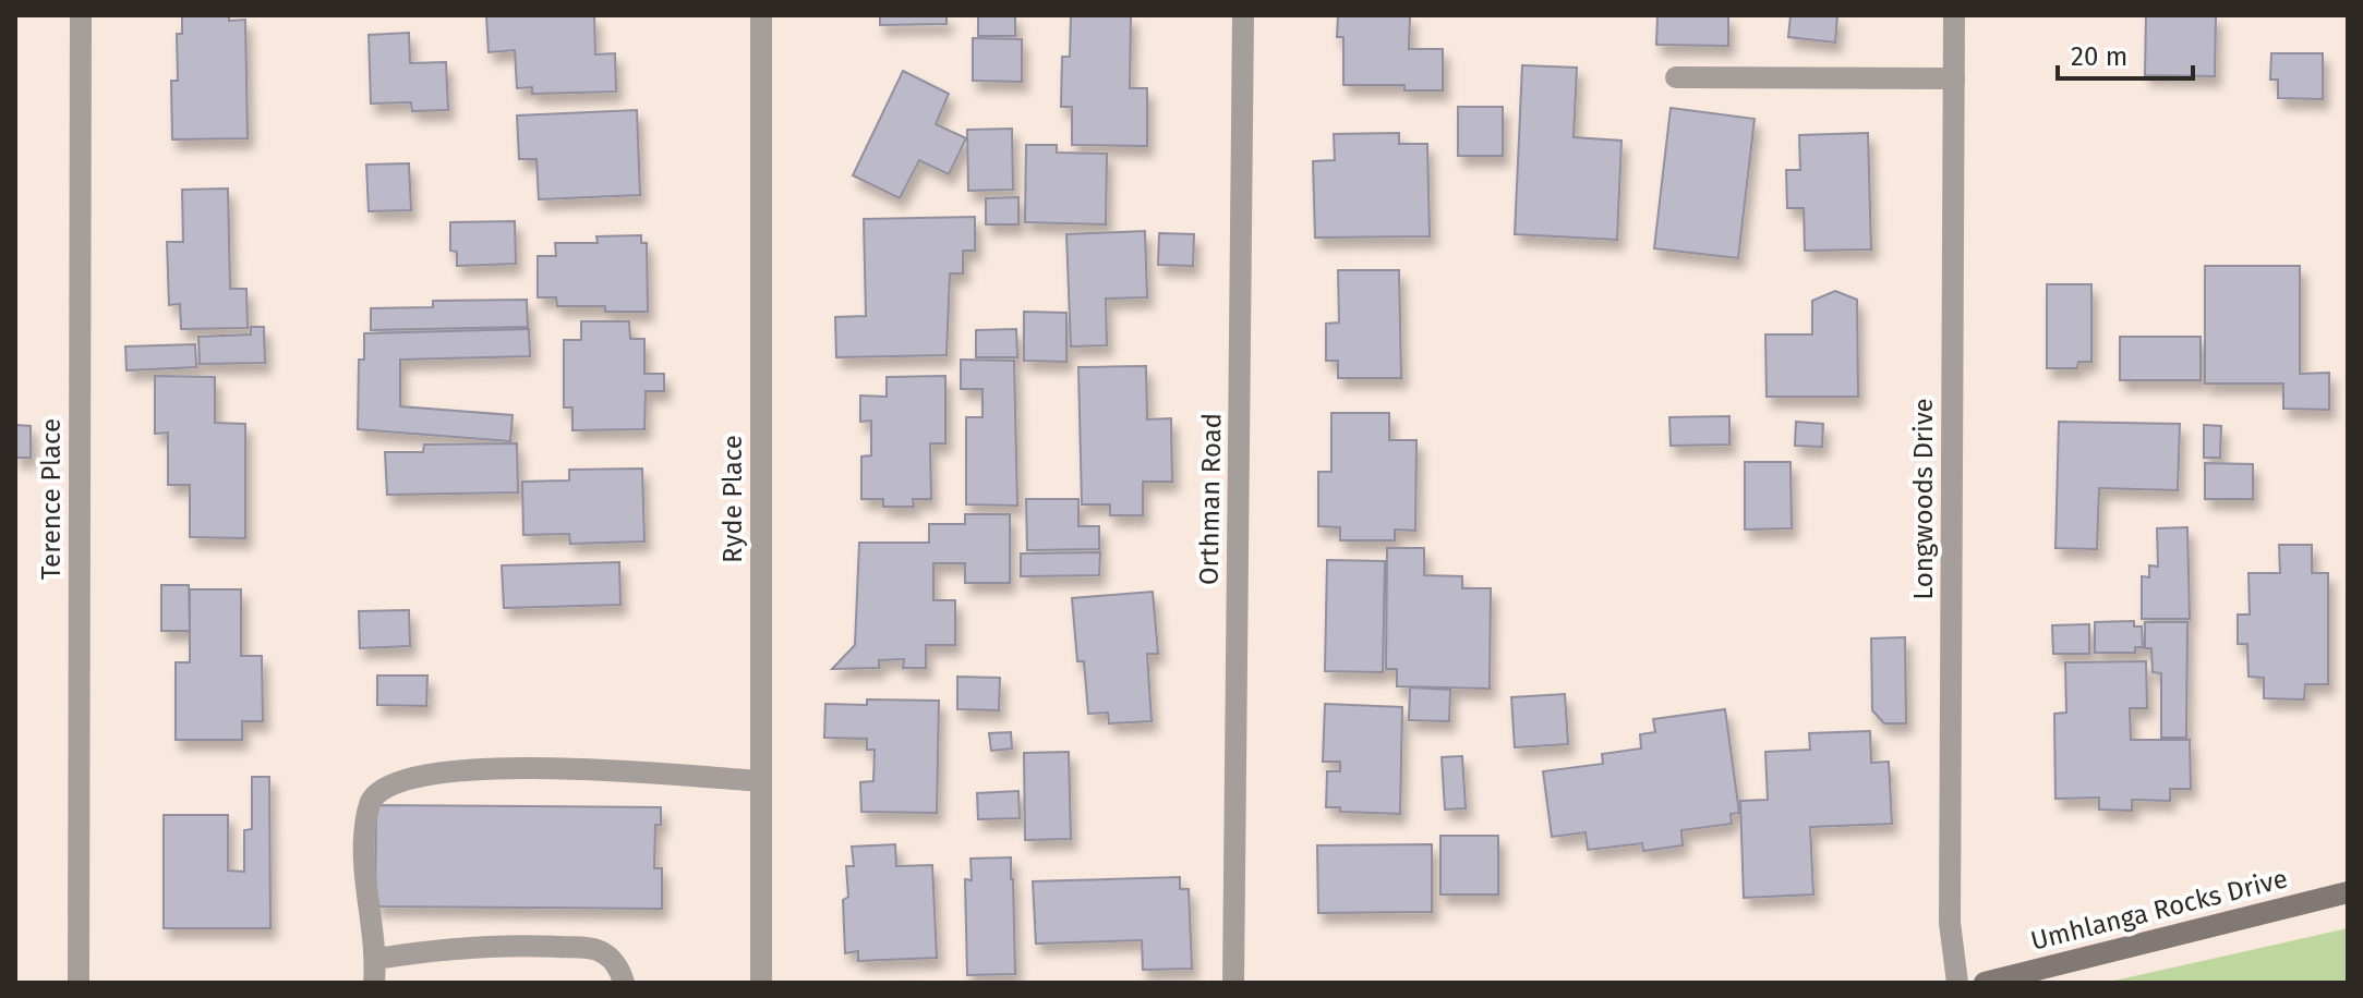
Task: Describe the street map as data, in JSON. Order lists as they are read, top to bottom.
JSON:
{
  "streets": {
    "main road": ["Umhlanga Rocks Drive"],
    "street": [
      "Terence Place",
      "Ryde Place",
      "Orthman Road",
      "Longwoods Drive"
    ]
  },
  "scale_bar": "20 m"
}
